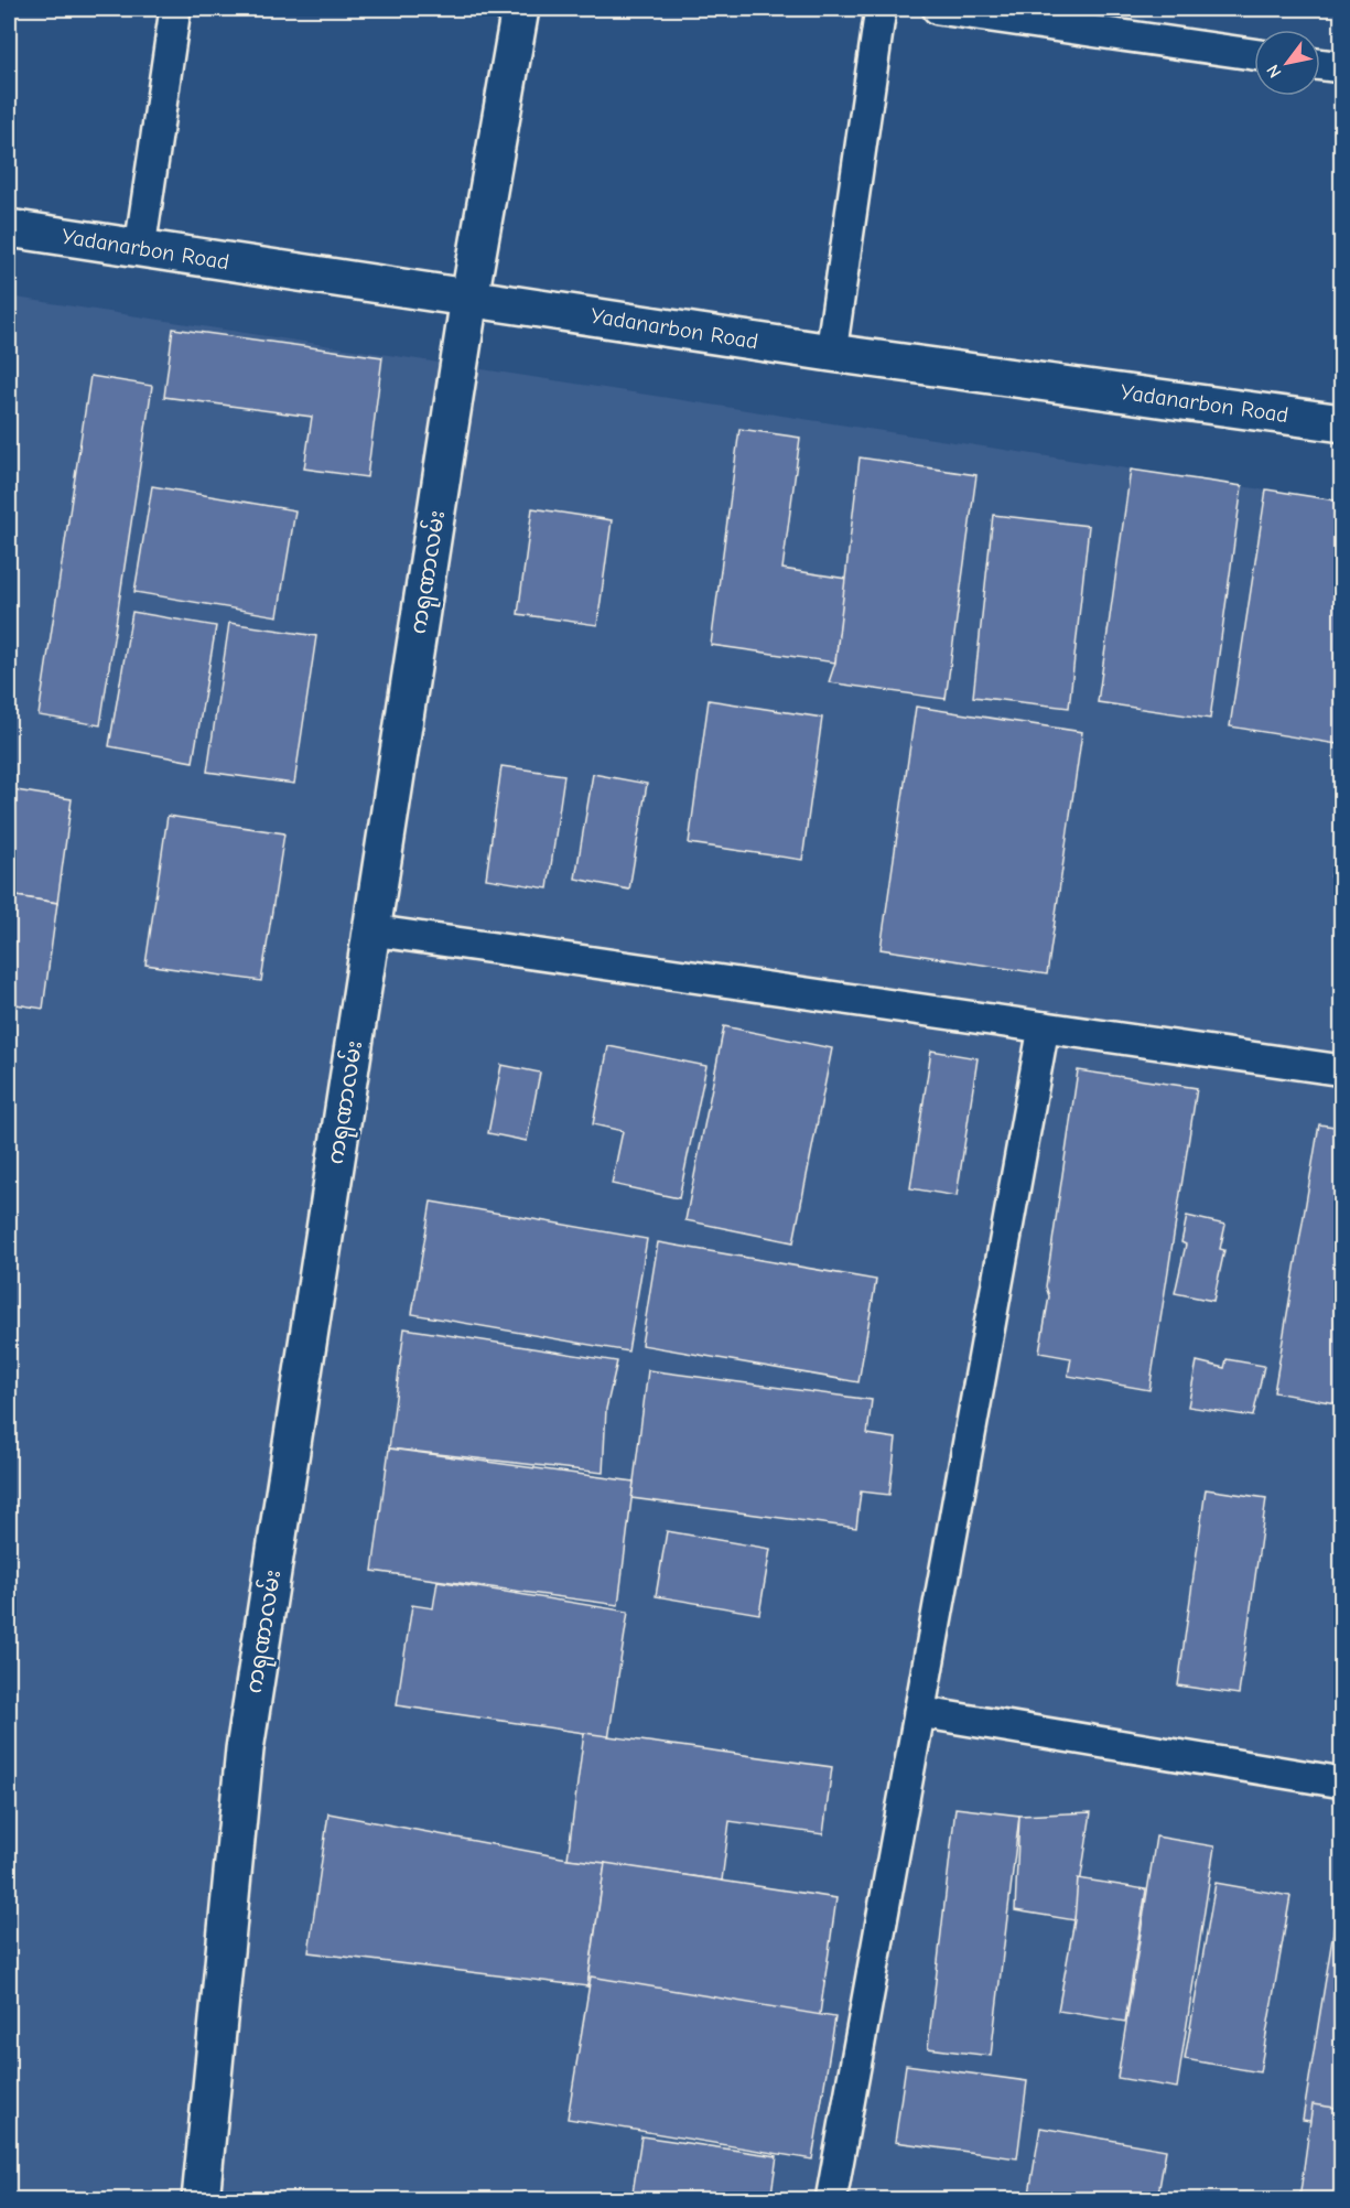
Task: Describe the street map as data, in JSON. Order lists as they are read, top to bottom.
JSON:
{
  "streets": {
    "street": ["Yadanarbon Road", "ကရုဏာလမ်း"]
  },
  "crossings": [
    ["Yadanarbon Road", "ကရုဏာလမ်း"]
  ],
  "north": "bottom left"
}
